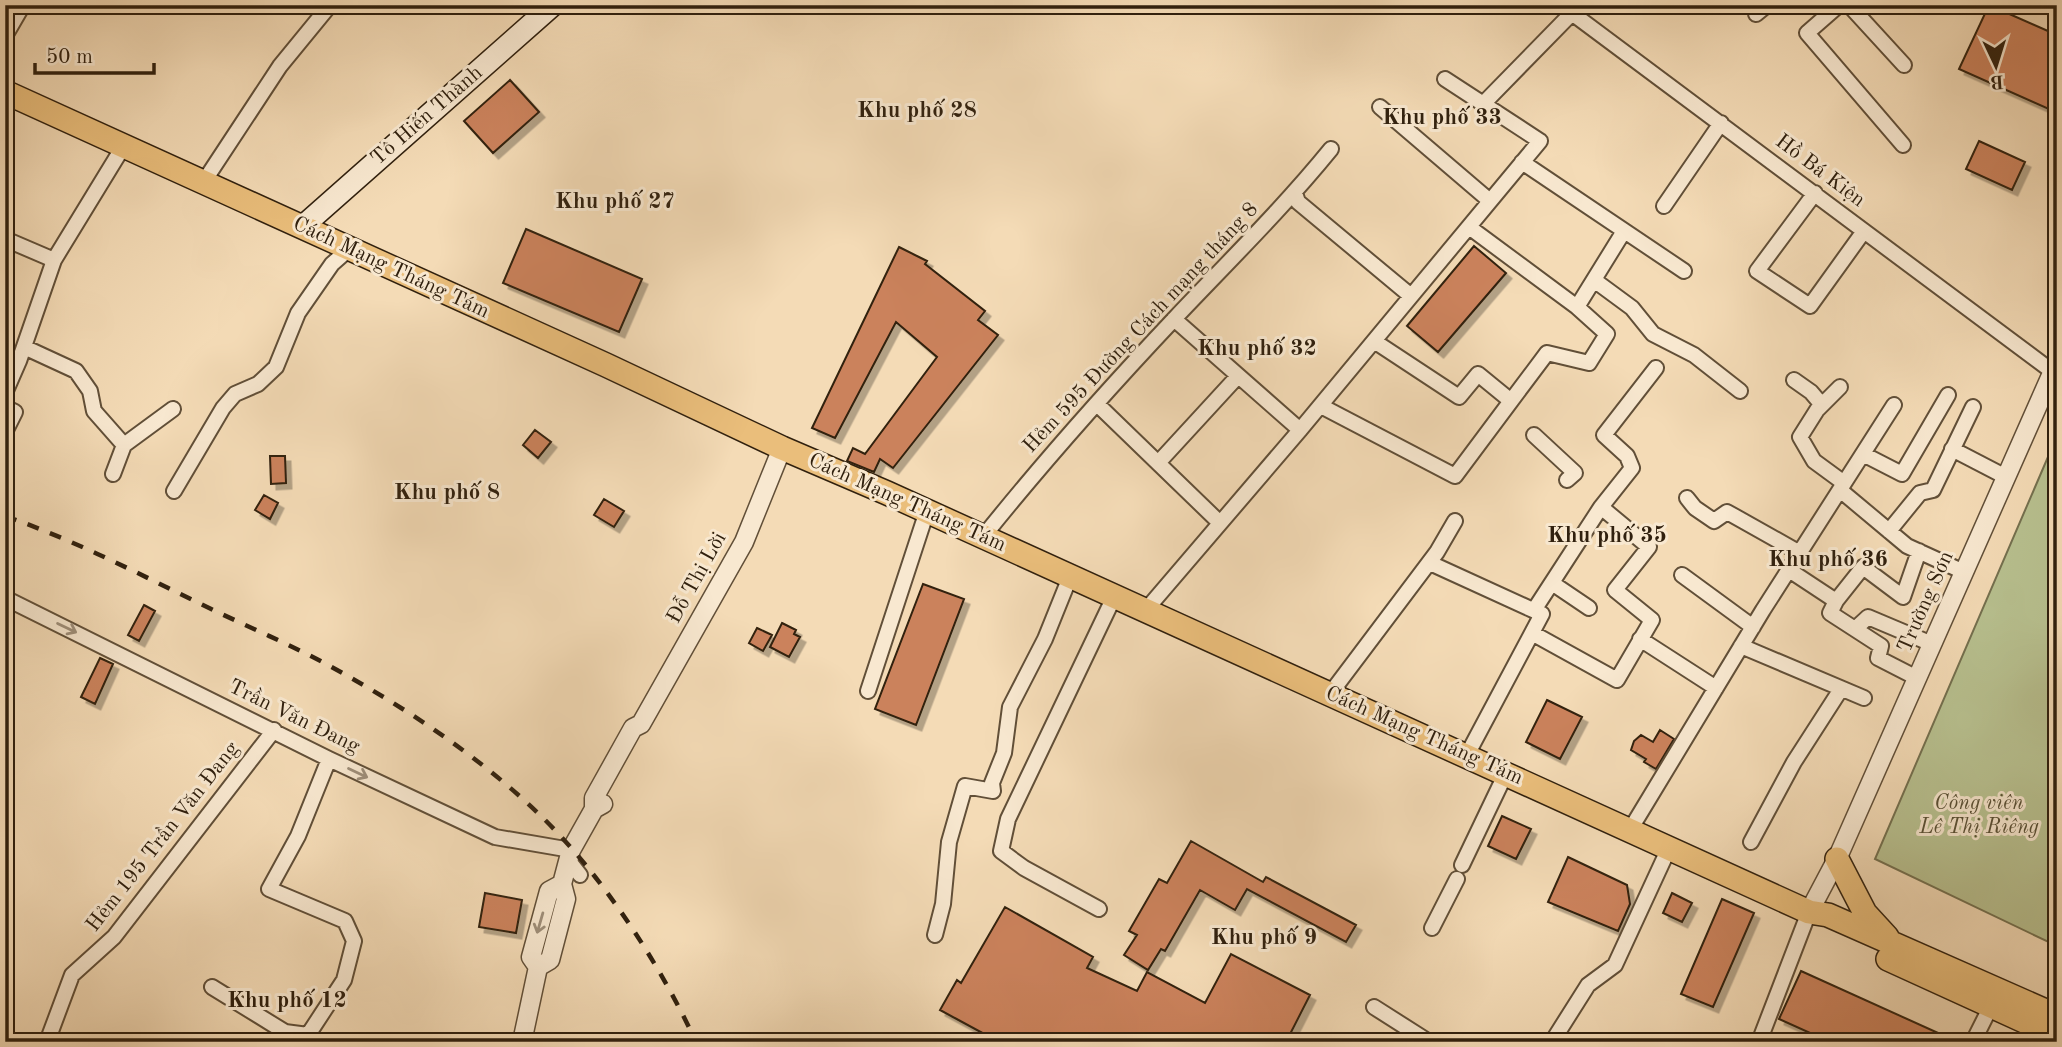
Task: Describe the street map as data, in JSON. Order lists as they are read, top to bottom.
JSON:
{
  "streets": {
    "main road": ["Tô Hiến Thành", "Cách Mạng Tháng Tám"],
    "street": [
      "Hồ Bá Kiện",
      "Hẻm 595 Đường Cách mạng tháng 8",
      "Đỗ Thị Lời",
      "Trường Sơn",
      "Trần Văn Ðang",
      "Hẻm 195 Trần Văn Ðang"
    ]
  },
  "crossings": [
    ["Tô Hiến Thành", "Cách Mạng Tháng Tám"],
    ["Hồ Bá Kiện", "Trường Sơn"],
    ["Cách Mạng Tháng Tám", "Hẻm 595 Đường Cách mạng tháng 8"],
    ["Cách Mạng Tháng Tám", "Đỗ Thị Lời"],
    ["Cách Mạng Tháng Tám", "Trường Sơn"],
    ["Đỗ Thị Lời", "Trần Văn Ðang"],
    ["Trần Văn Ðang", "Hẻm 195 Trần Văn Ðang"]
  ],
  "one_way": ["Trần Văn Ðang"],
  "districts": [
    "Khu phố 28",
    "Khu phố 33",
    "Khu phố 27",
    "Khu phố 32",
    "Khu phố 8",
    "Khu phố 35",
    "Khu phố 36",
    "Khu phố 9",
    "Khu phố 12"
  ],
  "parks": ["Công viên Lê Thị Riêng"],
  "scale_bar": "50 m",
  "north": "bottom"
}
